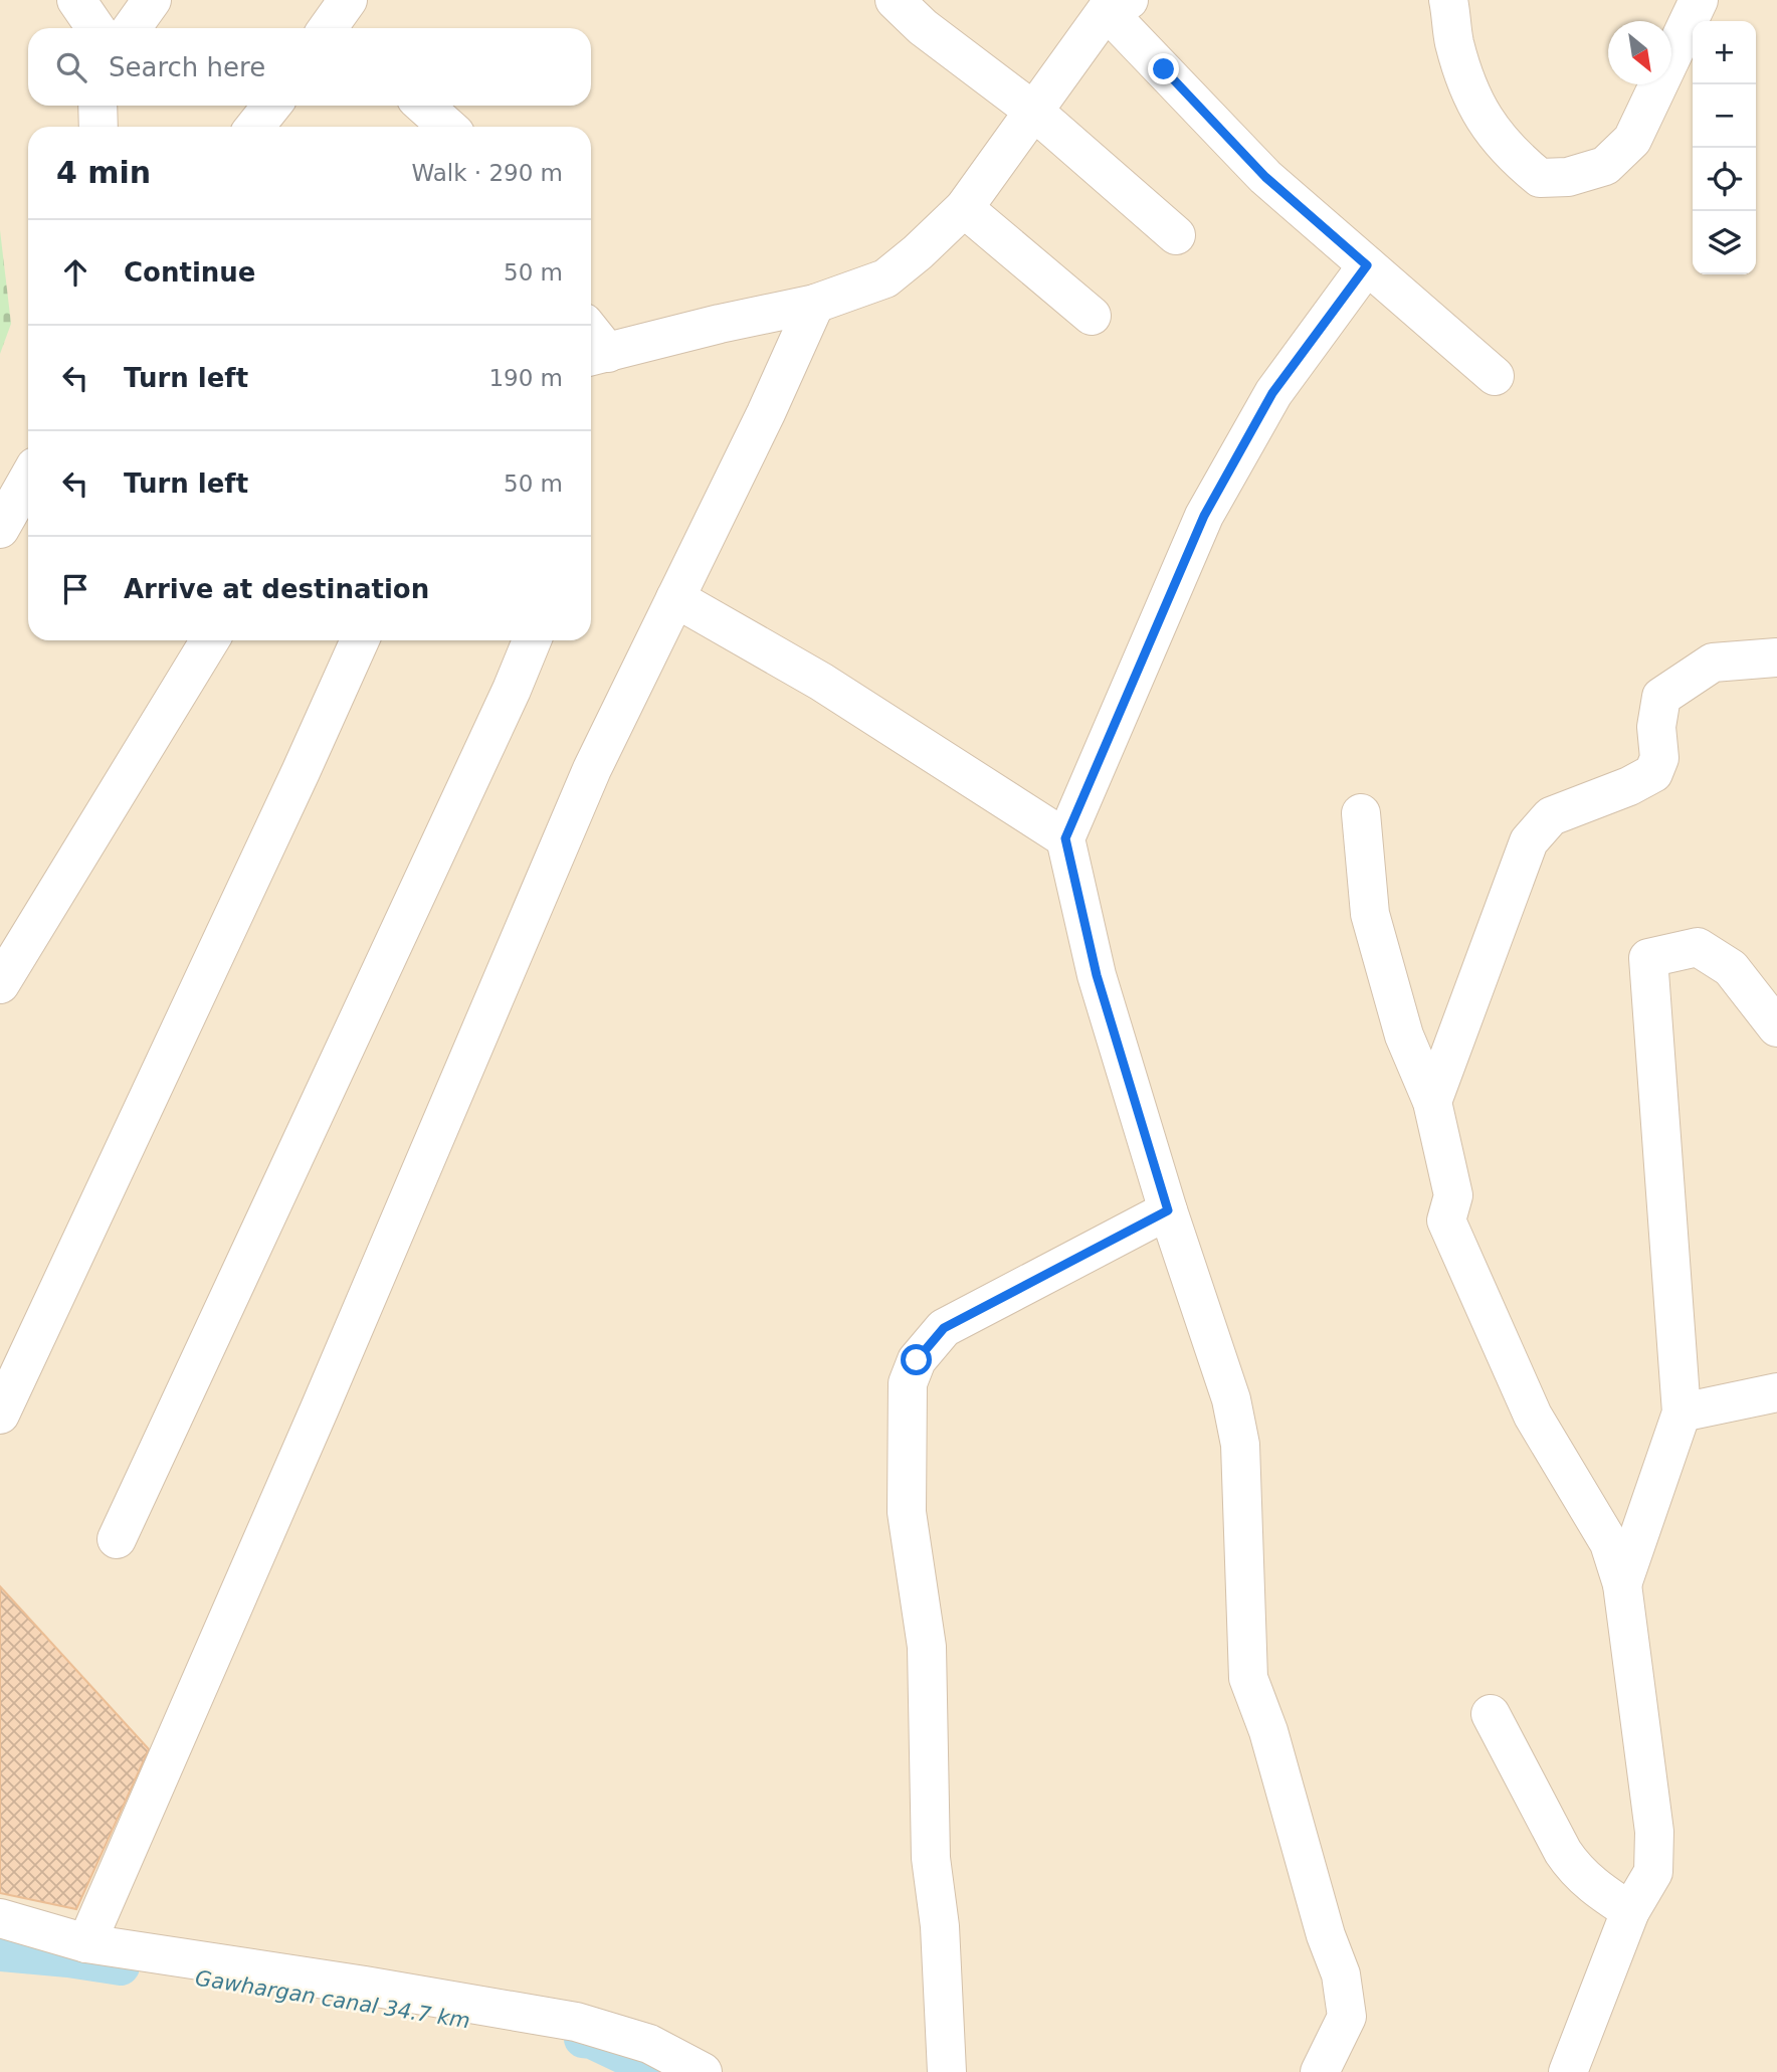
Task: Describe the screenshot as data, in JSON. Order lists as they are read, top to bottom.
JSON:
{
  "water": ["Gawhargan canal 34.7 km"],
  "north": "bottom right",
  "page": {
    "map_buttons": ["+", "−"],
    "search": "Search here",
    "heading": ["4 min", "Walk · 290 m"],
    "list": [
      ["Continue", "50 m"],
      ["Turn left", "190 m"],
      ["Turn left", "50 m"],
      "Arrive at destination"
    ]
  }
}
